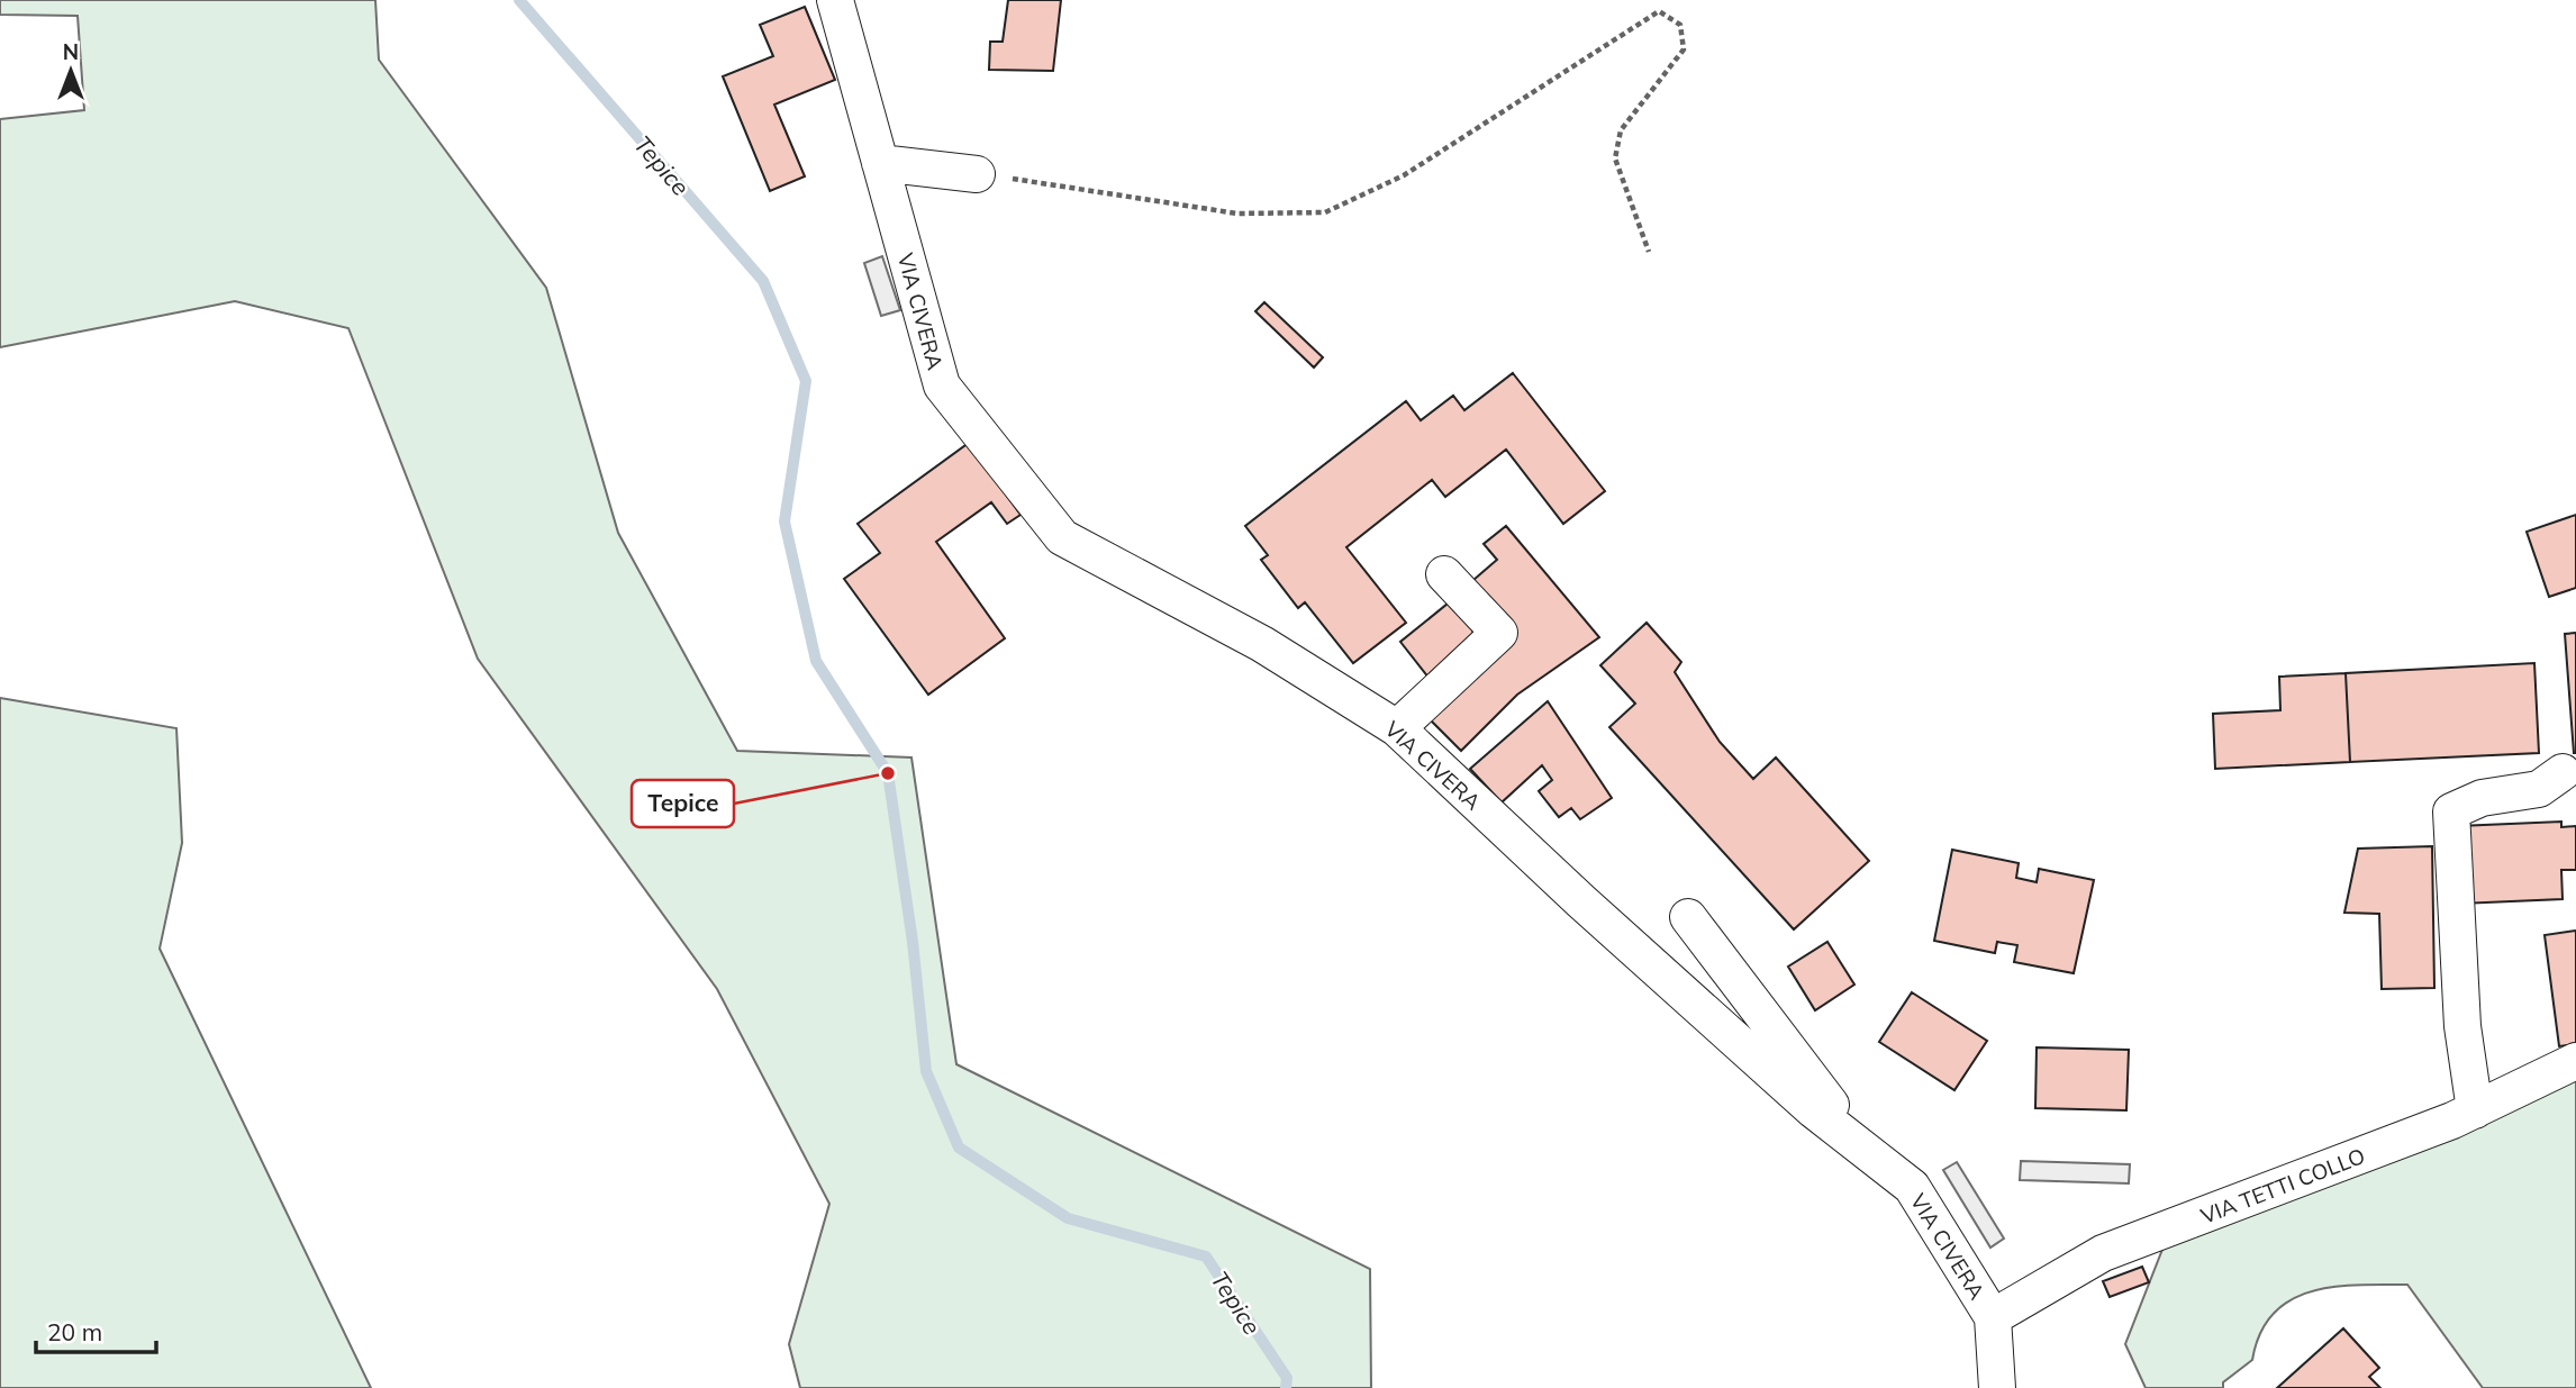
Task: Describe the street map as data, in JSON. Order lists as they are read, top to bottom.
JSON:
{
  "streets": {
    "street": ["VIA CIVERA", "VIA TETTI COLLO"]
  },
  "crossings": [
    ["VIA CIVERA", "VIA TETTI COLLO"]
  ],
  "water": ["Tepice"],
  "places": ["Tepice"],
  "scale_bar": "20 m",
  "north": "top"
}
